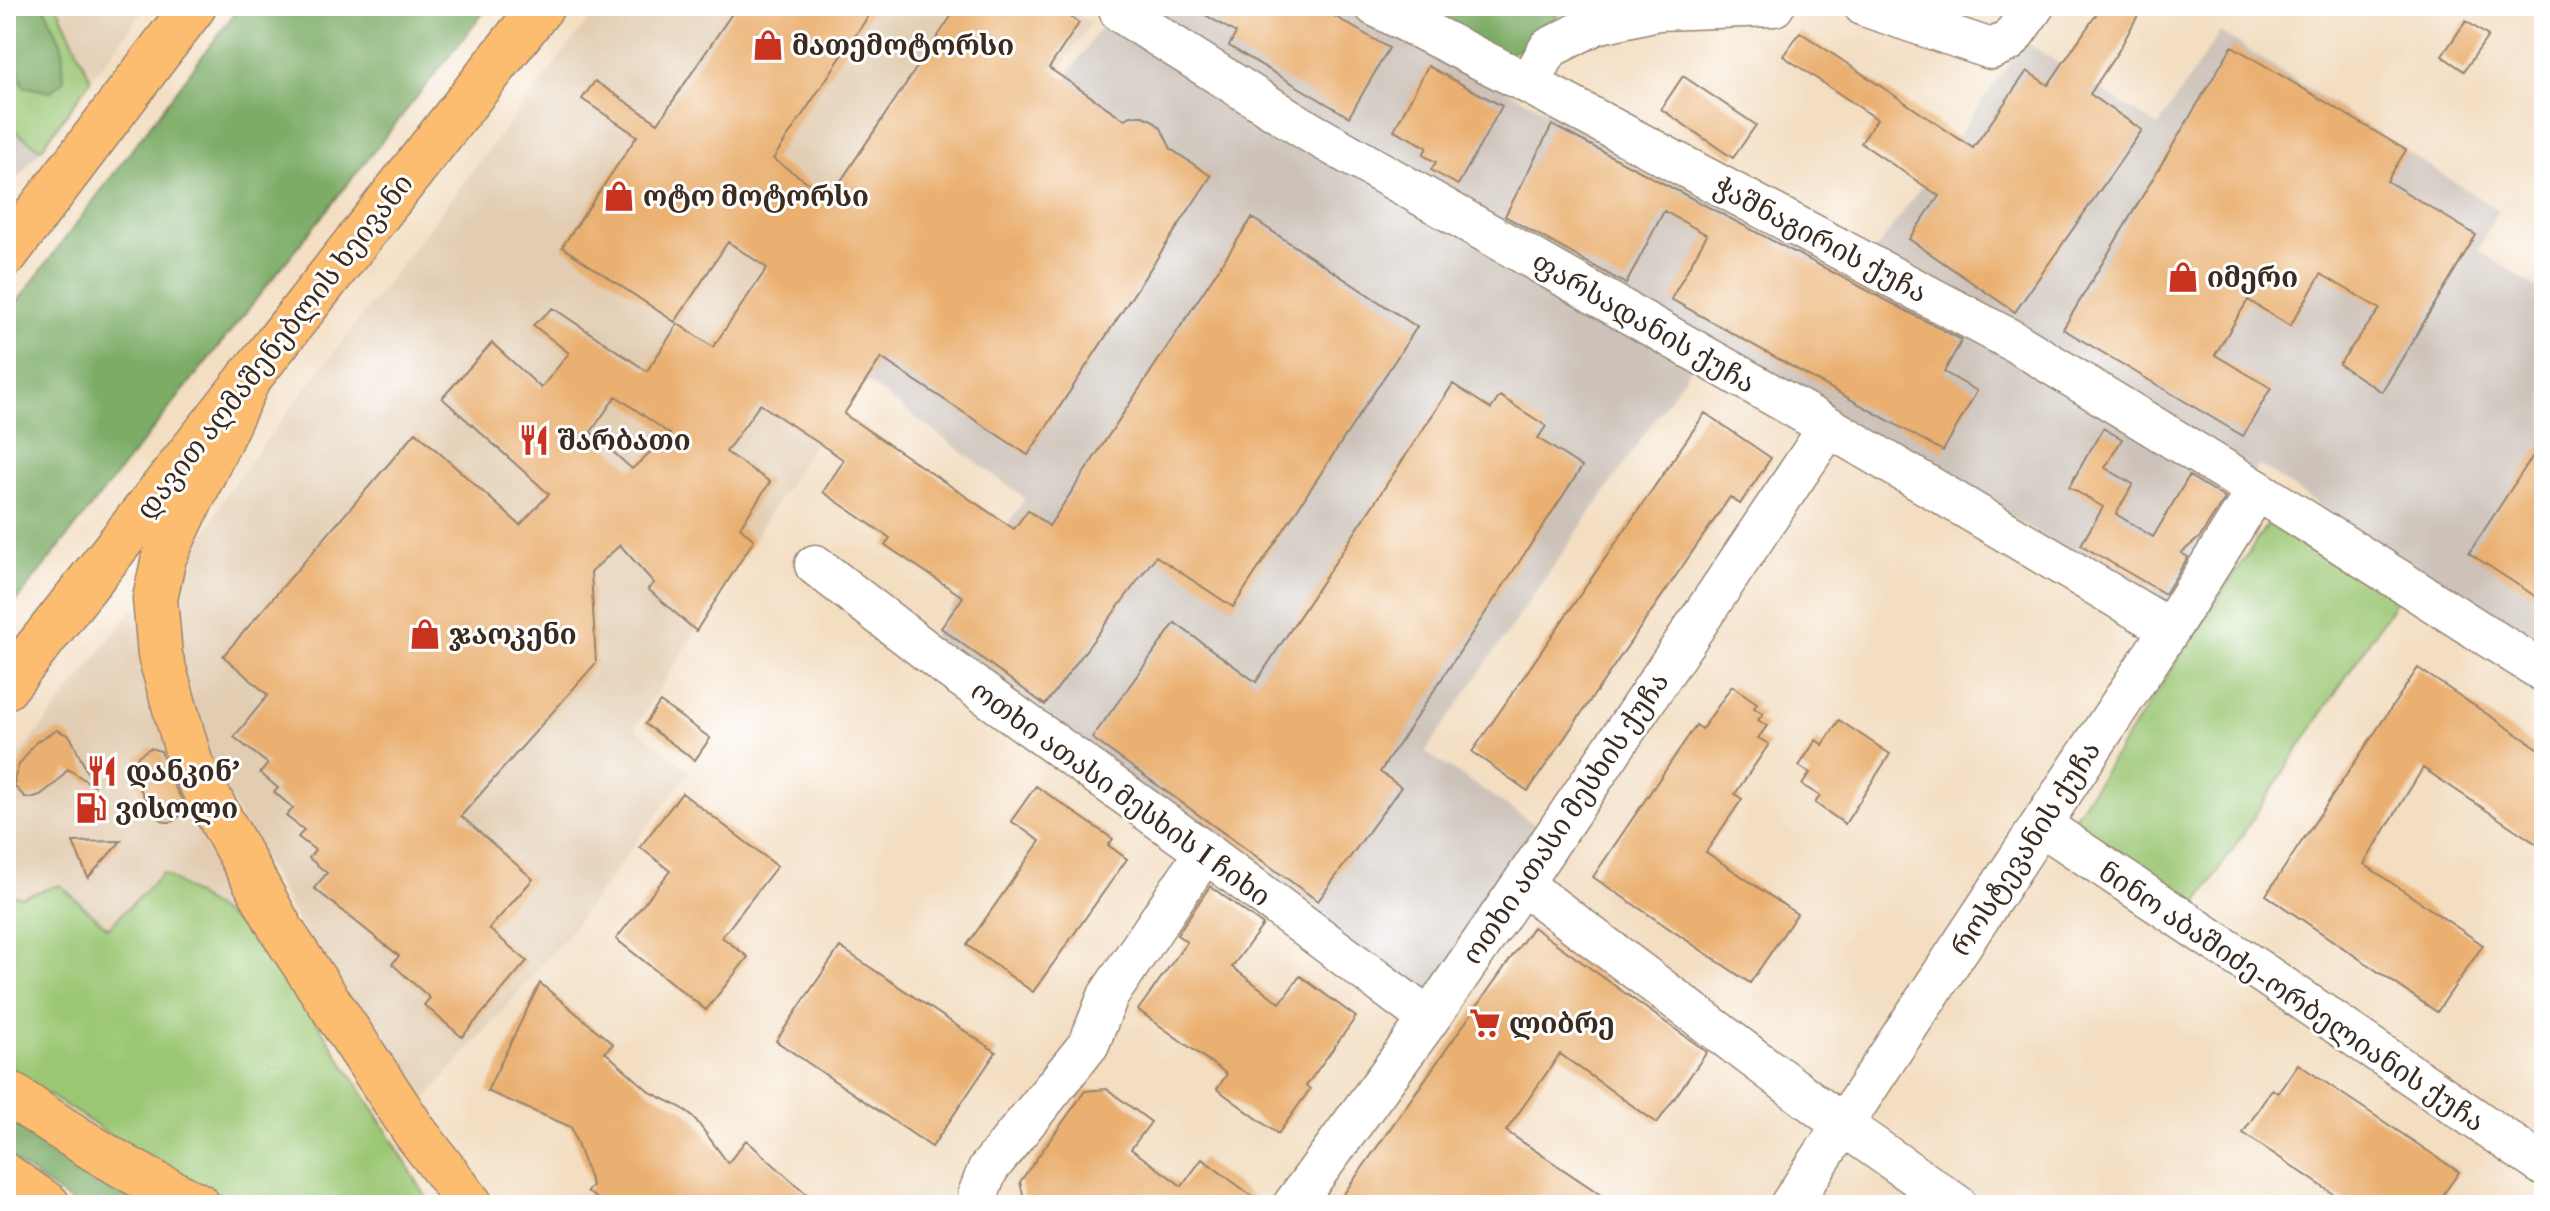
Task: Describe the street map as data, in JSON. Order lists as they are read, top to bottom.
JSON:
{
  "streets": {
    "main road": ["დავით აღმაშენებლის ხეივანი"],
    "street": [
      "ჭაშნაგირის ქუჩა",
      "ფარსადანის ქუჩა",
      "ოთხი ათასი მესხის I ჩიხი",
      "ოთხი ათასი მესხის ქუჩა",
      "როსტევანის ქუჩა",
      "ნინო აბაშიძე-ორბელიანის ქუჩა"
    ]
  },
  "crossings": [
    ["ჭაშნაგირის ქუჩა", "როსტევანის ქუჩა"],
    ["ფარსადანის ქუჩა", "ოთხი ათასი მესხის ქუჩა"],
    ["ფარსადანის ქუჩა", "როსტევანის ქუჩა"],
    ["ოთხი ათასი მესხის I ჩიხი", "ოთხი ათასი მესხის ქუჩა"],
    ["როსტევანის ქუჩა", "ნინო აბაშიძე-ორბელიანის ქუჩა"]
  ],
  "places": {
    "shop": [
      "მათემოტორსი",
      "ოტო მოტორსი",
      "იმერი",
      "ჯაოკენი"
    ],
    "restaurant": ["შარბათი", "დანკინ'"],
    "fuel station": ["ვისოლი"],
    "supermarket": ["ლიბრე"]
  }
}
